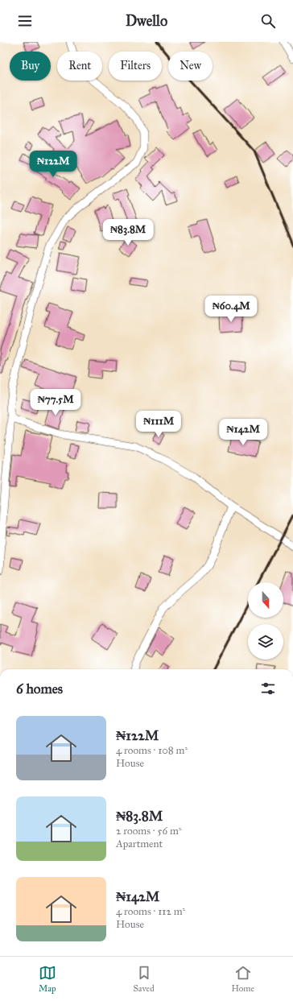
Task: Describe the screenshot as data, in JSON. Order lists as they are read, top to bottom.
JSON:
{
  "north": "bottom",
  "page": {
    "header": "Dwello",
    "chip": [
      "Buy",
      "Rent",
      "Filters",
      "New"
    ],
    "price": [
      "₦122M",
      "₦83.8M",
      "₦60.4M",
      "₦77.5M",
      "₦111M",
      "₦142M"
    ],
    "heading": "6 homes",
    "list": [
      {
        "name": "₦122M",
        "note": "4 rooms · 108 m² · House"
      },
      {
        "name": "₦83.8M",
        "note": "2 rooms · 56 m² · Apartment"
      },
      {
        "name": "₦142M",
        "note": "4 rooms · 112 m² · House"
      }
    ],
    "tabs": ["Map", "Saved", "Home"]
  }
}
